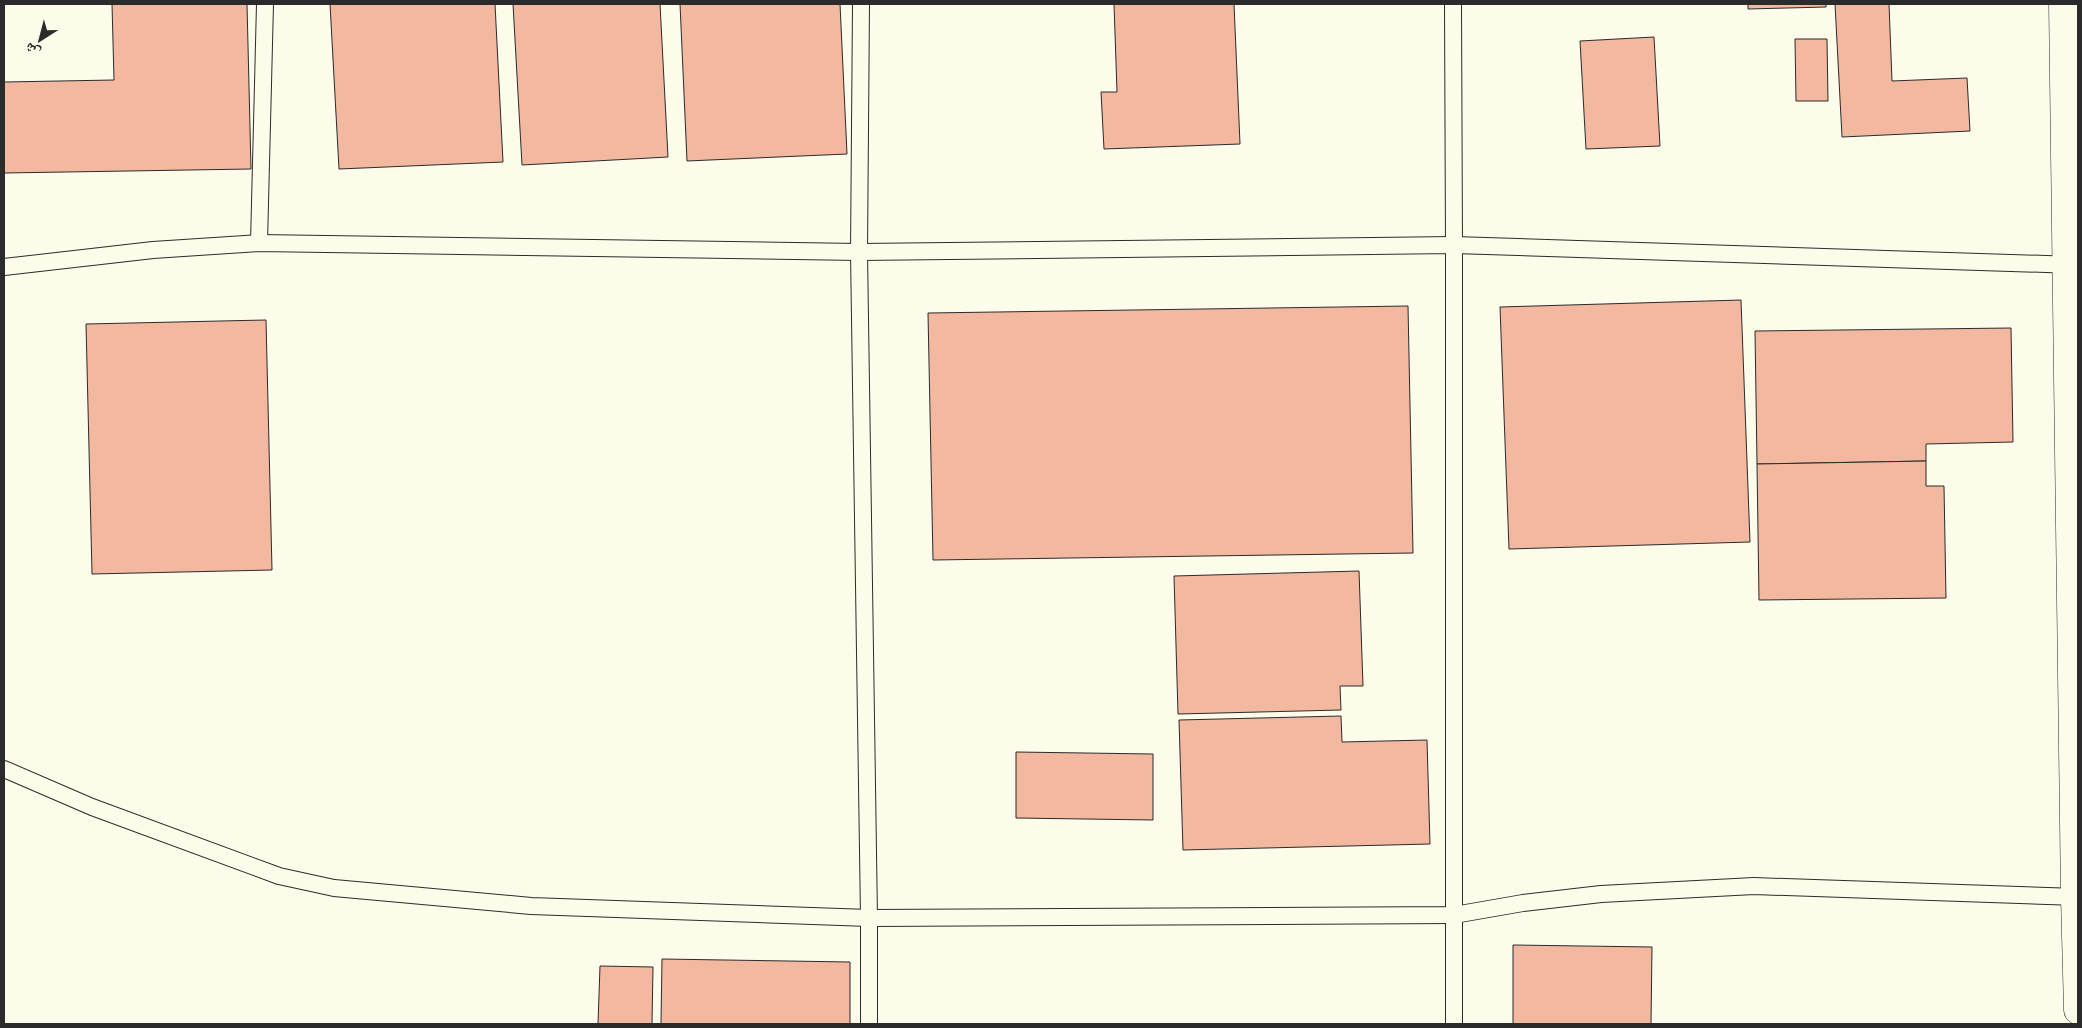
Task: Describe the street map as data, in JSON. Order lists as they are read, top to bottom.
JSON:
{
  "north": "bottom left"
}
